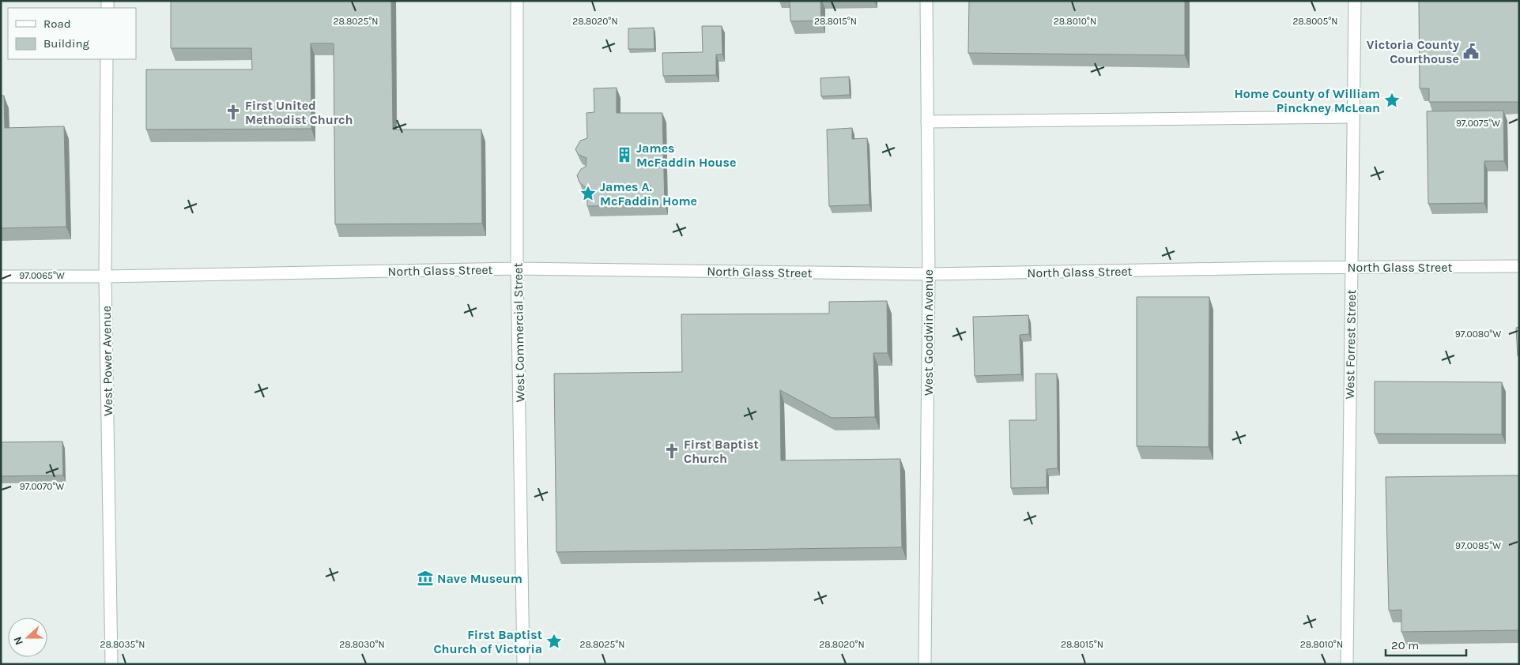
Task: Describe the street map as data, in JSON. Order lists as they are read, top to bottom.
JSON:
{
  "streets": {
    "street": [
      "North Glass Street",
      "West Commercial Street",
      "West Goodwin Avenue",
      "West Forrest Street",
      "West Power Avenue"
    ]
  },
  "crossings": [
    ["North Glass Street", "West Commercial Street"],
    ["North Glass Street", "West Goodwin Avenue"],
    ["North Glass Street", "West Forrest Street"],
    ["North Glass Street", "West Power Avenue"]
  ],
  "places": {
    "public building": ["Victoria County Courthouse"],
    "place": ["Home County of William Pinckney McLean", "James A. McFaddin Home", "First Baptist Church of Victoria"],
    "church": ["First United Methodist Church", "First Baptist Church"],
    "building": ["James McFaddin House"],
    "museum": ["Nave Museum"]
  },
  "legend": ["Road", "Building"],
  "scale_bar": "20 m",
  "north": "left",
  "coordinates": [
    "28.8025°N",
    "28.8020°N",
    "28.8015°N",
    "28.8010°N",
    "28.8005°N",
    "97.0075°W",
    "97.0065°W",
    "97.0080°W",
    "97.0070°W",
    "97.0085°W",
    "28.8035°N",
    "28.8030°N"
  ]
}
